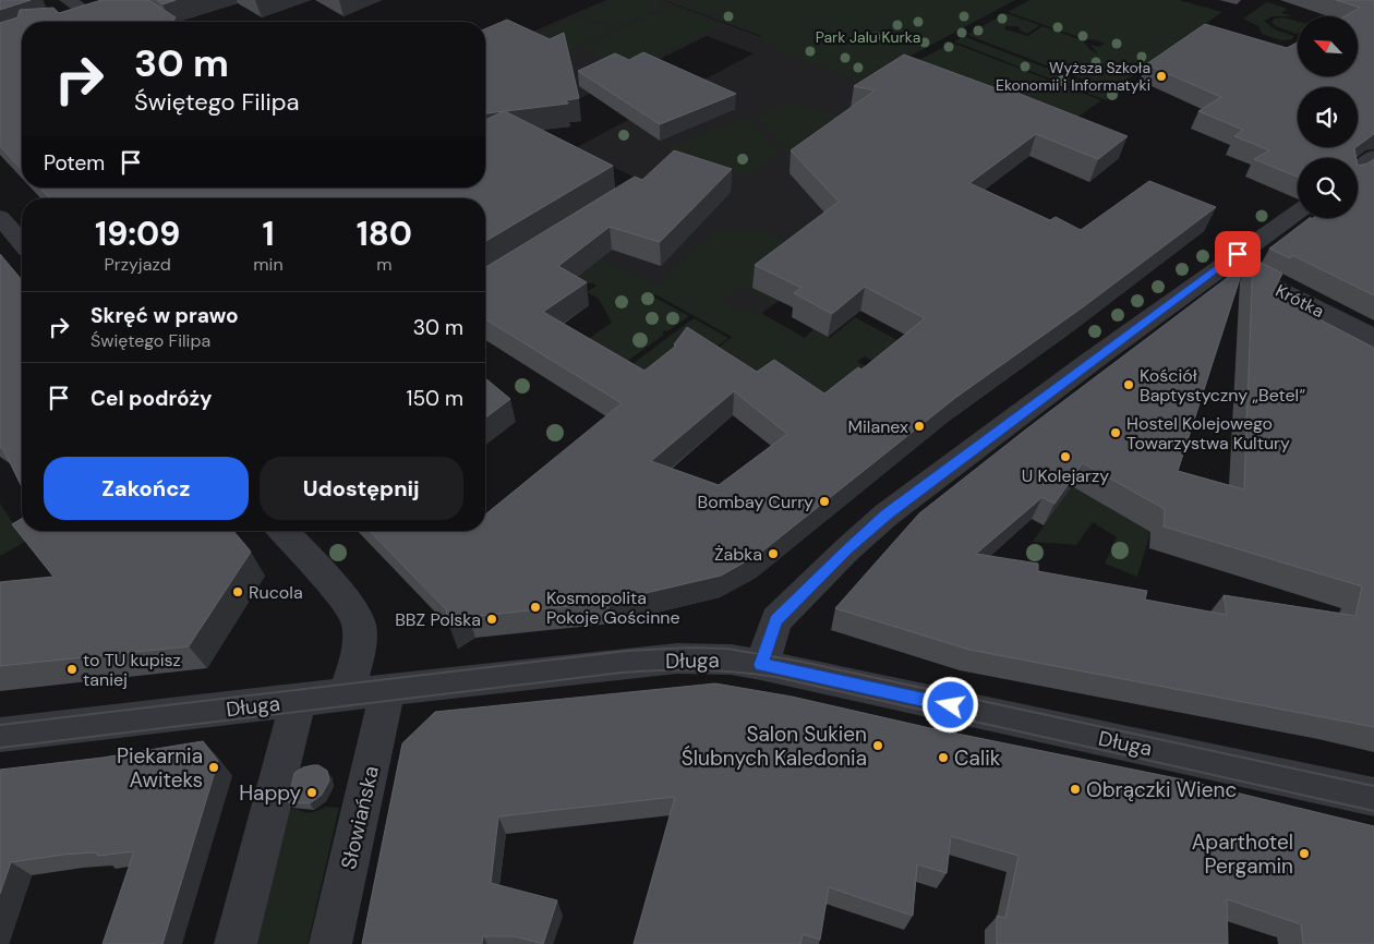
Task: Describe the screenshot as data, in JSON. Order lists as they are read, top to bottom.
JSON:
{
  "streets": {
    "street": ["Krótka", "Długa", "Słowiańska"]
  },
  "crossings": [
    ["Długa", "Słowiańska"]
  ],
  "parks": ["Park Jalu Kurka"],
  "places": [
    "Wyższa Szkoła Ekonomii i Informatyki",
    "Kościół Baptystyczny „Betel“",
    "Milanex",
    "Hostel Kolejowego Towarzystwa Kultury",
    "U Kolejarzy",
    "Bombay Curry",
    "Żabka",
    "Rucola",
    "Kosmopolita Pokoje Gościnne",
    "BBZ Polska",
    "to TU kupisz taniej",
    "Salon Sukien Ślubnych Kaledonia",
    "Calik",
    "Piekarnia Awiteks",
    "Obrączki Wienc",
    "Happy",
    "Aparthotel Pergamin"
  ],
  "north": "top left",
  "page": {
    "turn": ["30 m", "Świętego Filipa"],
    "then": "Potem",
    "eta": [
      "19:09",
      "Przyjazd",
      "1",
      "min",
      "180",
      "m"
    ],
    "list": [
      {
        "name": "Skręć w prawo",
        "note": "Świętego Filipa",
        "value": "30 m"
      },
      {
        "name": "Cel podróży",
        "value": "150 m"
      }
    ],
    "buttons": ["Zakończ", "Udostępnij"]
  }
}
